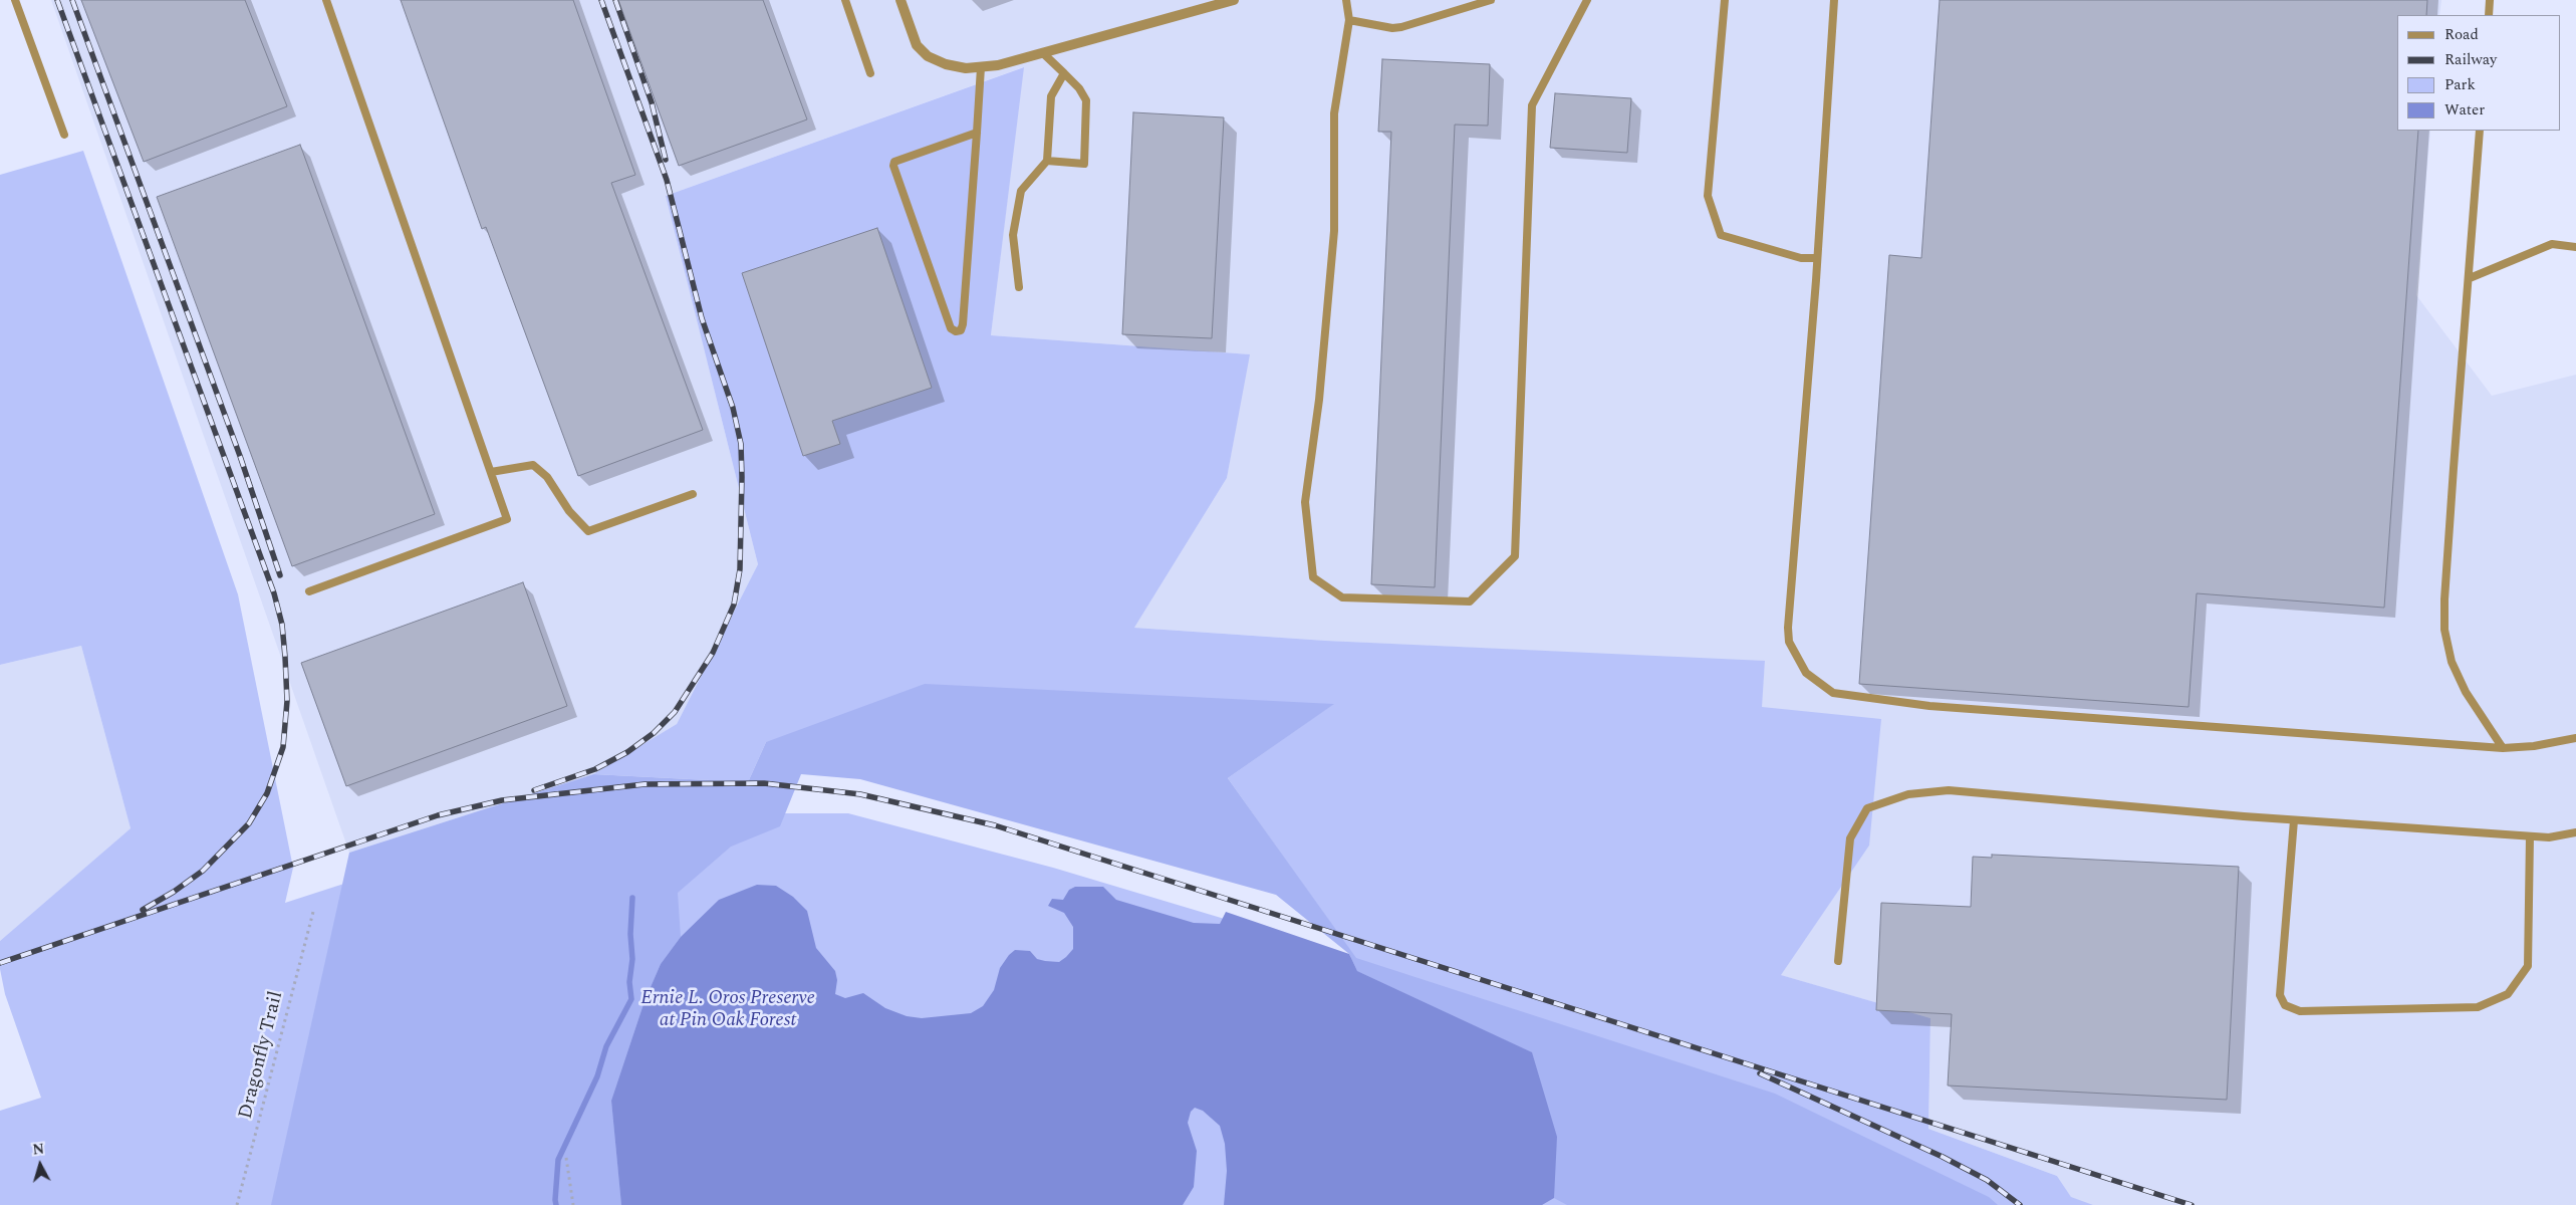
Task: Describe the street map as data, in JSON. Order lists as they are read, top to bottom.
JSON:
{
  "streets": {
    "path": ["Dragonfly Trail"]
  },
  "parks": ["Ernie L. Oros Preserve at Pin Oak Forest"],
  "legend": [
    "Road",
    "Railway",
    "Park",
    "Water"
  ],
  "north": "top"
}
